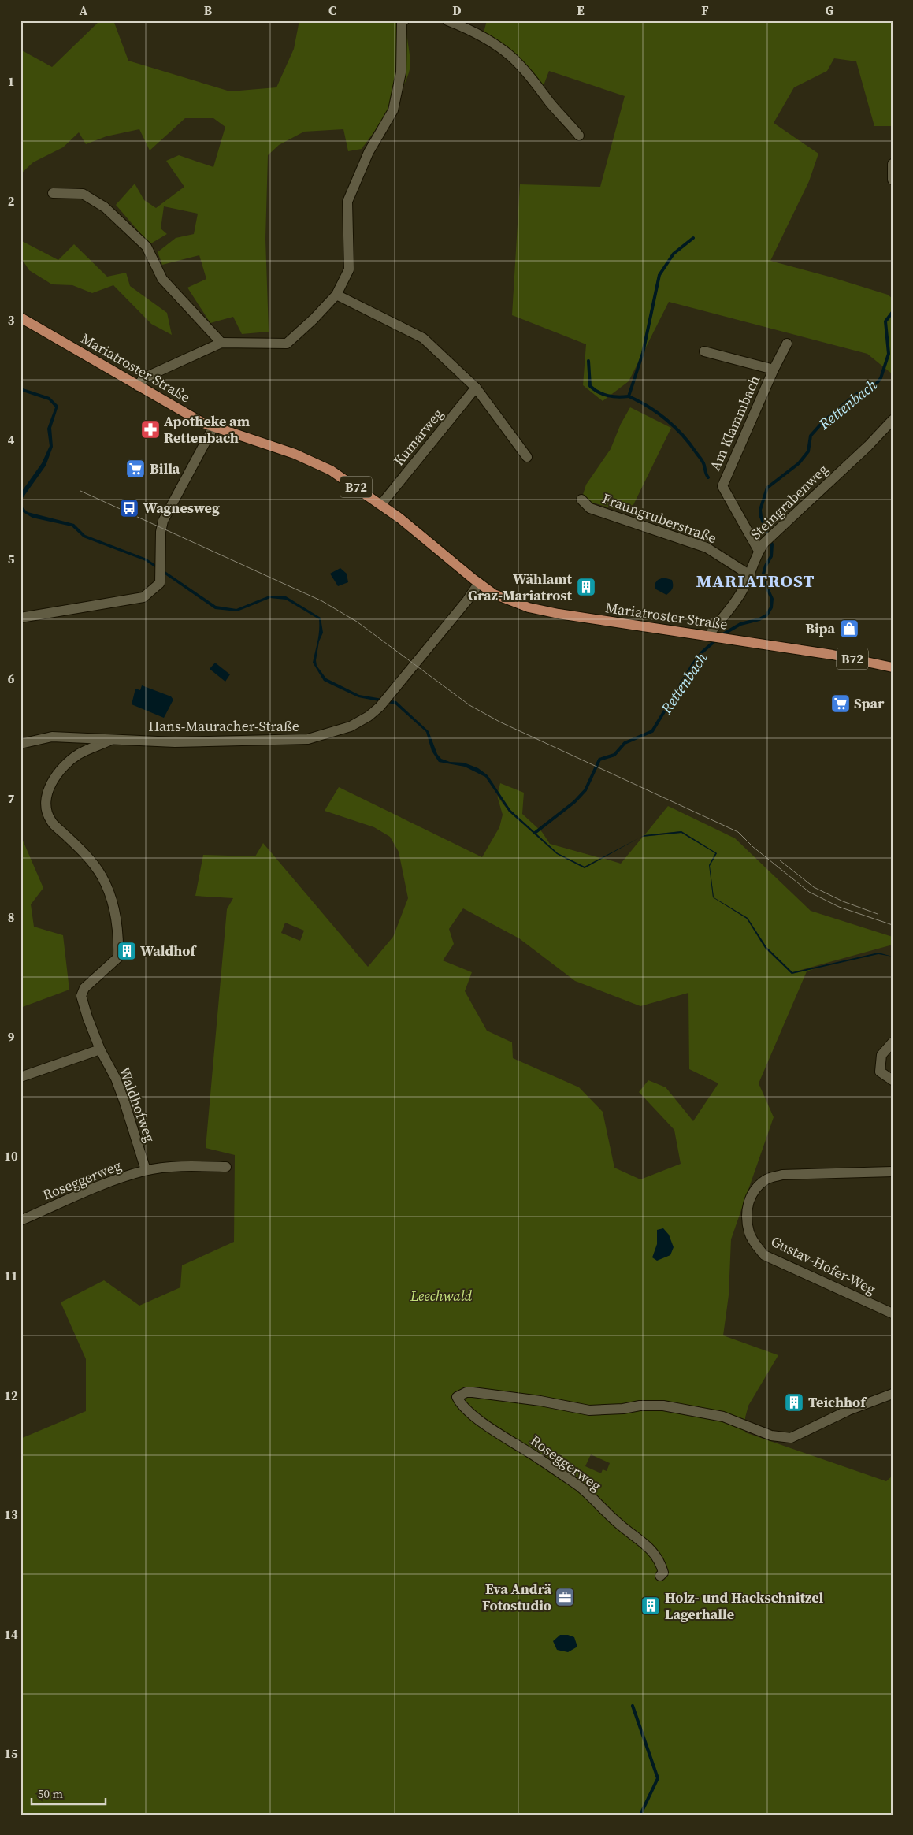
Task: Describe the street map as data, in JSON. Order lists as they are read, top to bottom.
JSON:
{
  "streets": {
    "main road": ["Mariatroster Straße", "B72"],
    "street": [
      "Am Klammbach",
      "Kumarweg",
      "Steingrabenweg",
      "Fraungruberstraße",
      "Hans-Mauracher-Straße",
      "Waldhofweg",
      "Roseggerweg",
      "Gustav-Hofer-Weg"
    ]
  },
  "crossings": [
    ["Mariatroster Straße", "Kumarweg"],
    ["Mariatroster Straße", "Steingrabenweg"],
    ["Mariatroster Straße", "Hans-Mauracher-Straße"],
    ["Am Klammbach", "Steingrabenweg"],
    ["Steingrabenweg", "Fraungruberstraße"],
    ["Hans-Mauracher-Straße", "Waldhofweg"],
    ["Waldhofweg", "Roseggerweg"]
  ],
  "districts": ["MARIATROST"],
  "water": ["Rettenbach"],
  "parks": ["Leechwald"],
  "places": {
    "pharmacy": ["Apotheke am Rettenbach"],
    "supermarket": ["Billa", "Spar"],
    "bus stop": ["Wagnesweg"],
    "building": [
      "Wählamt Graz-Mariatrost",
      "Waldhof",
      "Teichhof",
      "Holz- und Hackschnitzel Lagerhalle"
    ],
    "shop": ["Bipa"],
    "office": ["Eva Andrä Fotostudio"]
  },
  "scale_bar": "50 m",
  "grid": {
    "columns": [
      "A",
      "B",
      "C",
      "D",
      "E",
      "F",
      "G"
    ],
    "rows": [
      "1",
      "2",
      "3",
      "4",
      "5",
      "6",
      "7",
      "8",
      "9",
      "10",
      "11",
      "12",
      "13",
      "14",
      "15"
    ]
  }
}
